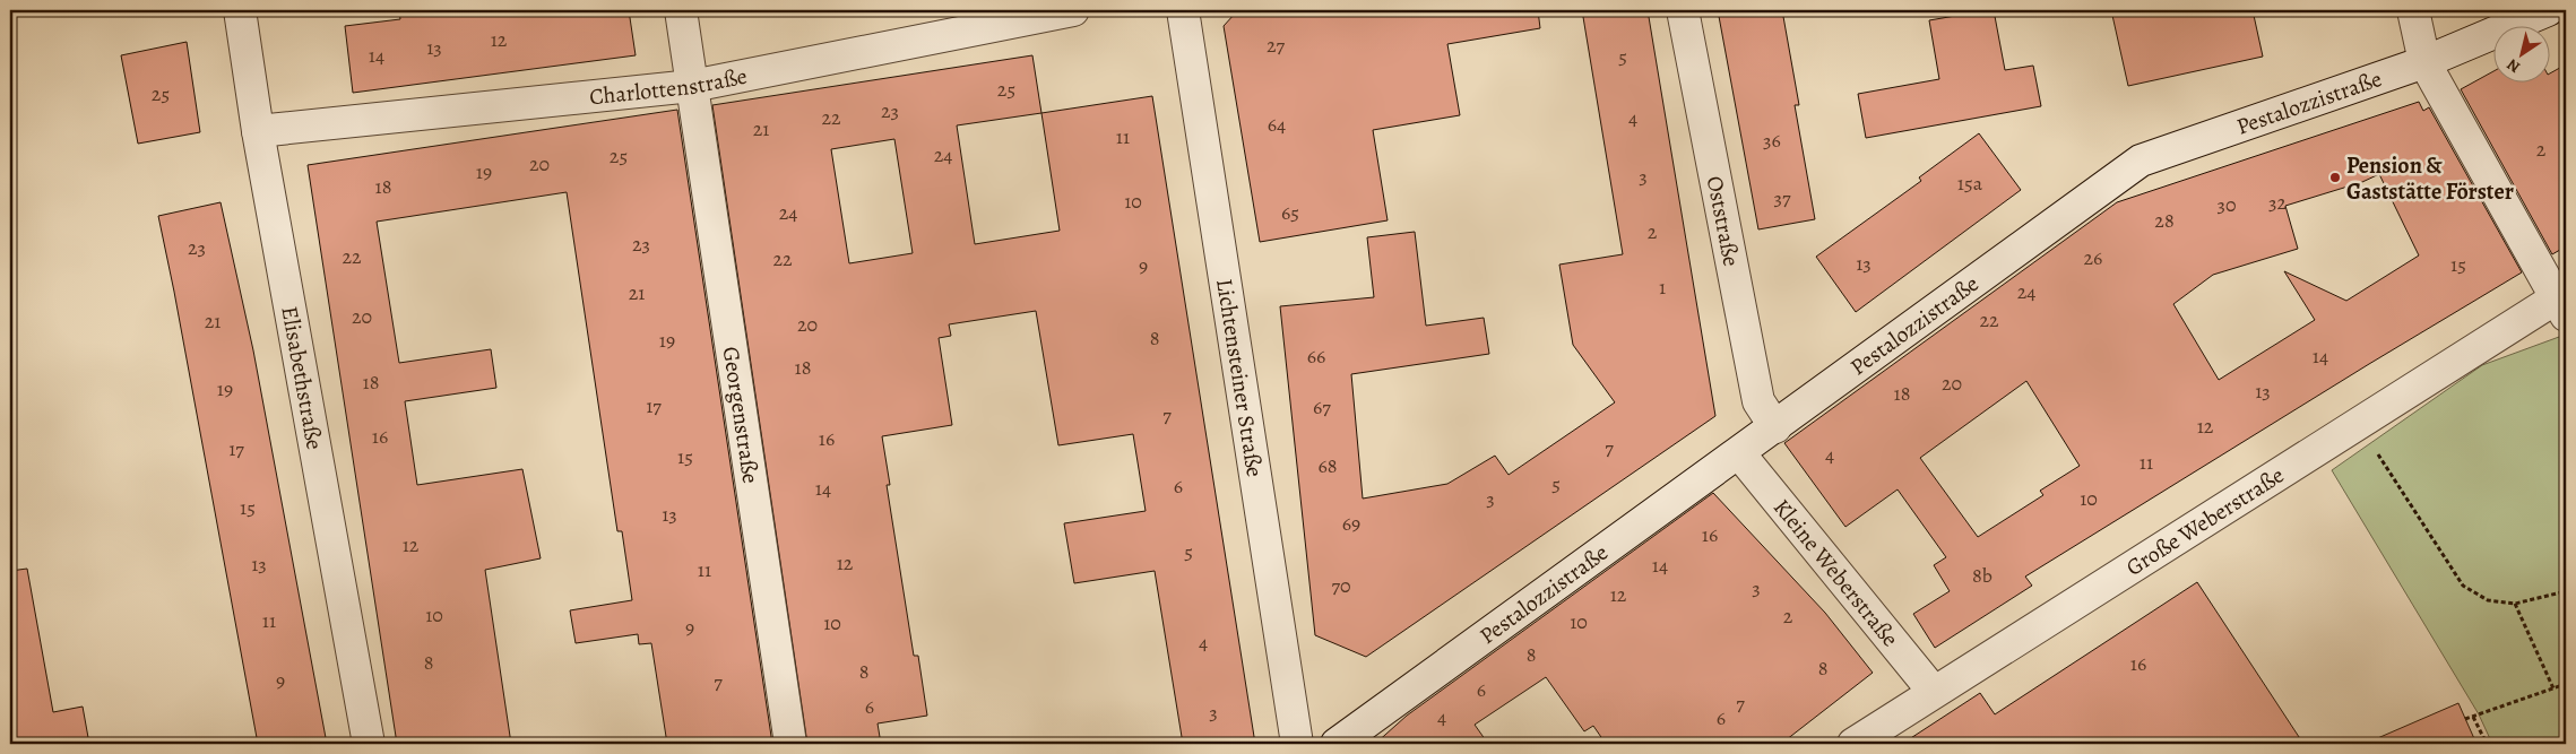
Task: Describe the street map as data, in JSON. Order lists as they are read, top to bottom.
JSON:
{
  "streets": {
    "street": [
      "Charlottenstraße",
      "Pestalozzistraße",
      "Oststraße",
      "Elisabethstraße",
      "Lichtensteiner Straße",
      "Georgenstraße",
      "Große Weberstraße",
      "Kleine Weberstraße"
    ]
  },
  "crossings": [
    ["Charlottenstraße", "Elisabethstraße"],
    ["Charlottenstraße", "Georgenstraße"],
    ["Pestalozzistraße", "Oststraße"],
    ["Pestalozzistraße", "Kleine Weberstraße"],
    ["Große Weberstraße", "Kleine Weberstraße"]
  ],
  "places": ["Pension & Gaststätte Förster"],
  "house_numbers": [
    "12",
    "27",
    "13",
    "14",
    "5",
    "25",
    "25",
    "23",
    "22",
    "4",
    "64",
    "21",
    "11",
    "36",
    "2",
    "24",
    "25",
    "20",
    "19",
    "3",
    "15a",
    "18",
    "37",
    "10",
    "32",
    "30",
    "24",
    "65",
    "28",
    "2",
    "23",
    "23",
    "22",
    "26",
    "22",
    "13",
    "15",
    "9",
    "1",
    "24",
    "21",
    "20",
    "22",
    "21",
    "20",
    "8",
    "19",
    "66",
    "14",
    "18",
    "18",
    "20",
    "19",
    "13",
    "18",
    "17",
    "67",
    "7",
    "12",
    "16",
    "16",
    "7",
    "17",
    "4",
    "15",
    "11",
    "68",
    "5",
    "6",
    "14",
    "3",
    "10",
    "15",
    "13",
    "69",
    "16",
    "12",
    "5",
    "12",
    "13",
    "14",
    "11",
    "8b",
    "70",
    "3",
    "12",
    "10",
    "2",
    "11",
    "10",
    "10",
    "9",
    "4",
    "8",
    "8",
    "16",
    "8",
    "8",
    "9",
    "7",
    "6",
    "7",
    "6",
    "3",
    "4",
    "6"
  ],
  "north": "bottom left"
}
